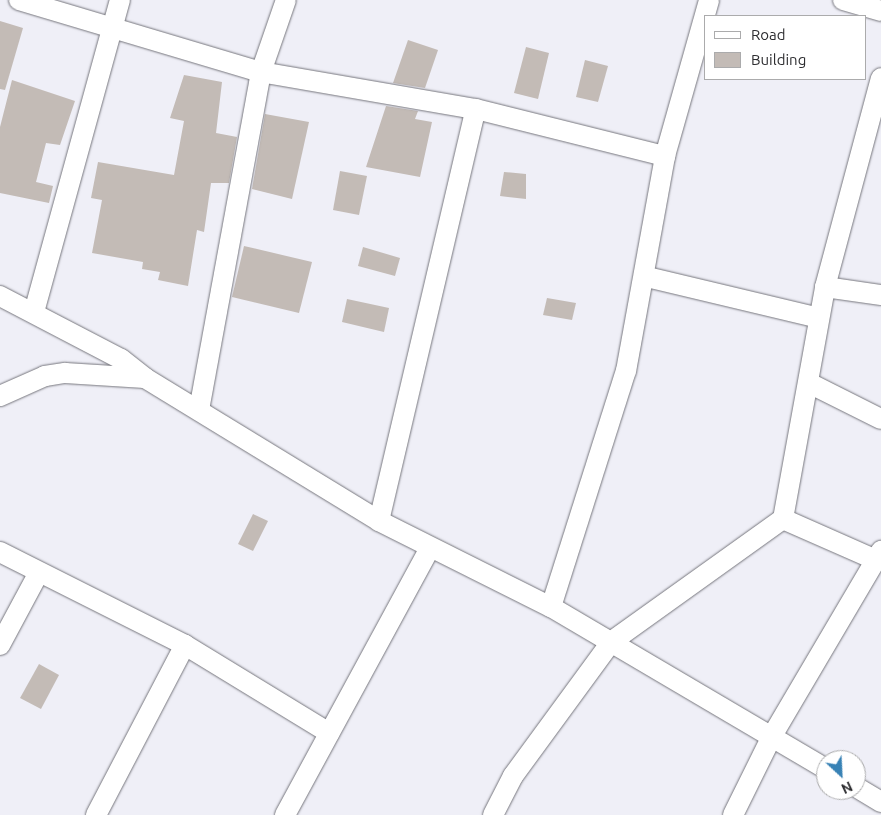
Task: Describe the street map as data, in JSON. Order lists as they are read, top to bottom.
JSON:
{
  "legend": ["Road", "Building"],
  "north": "bottom right"
}
